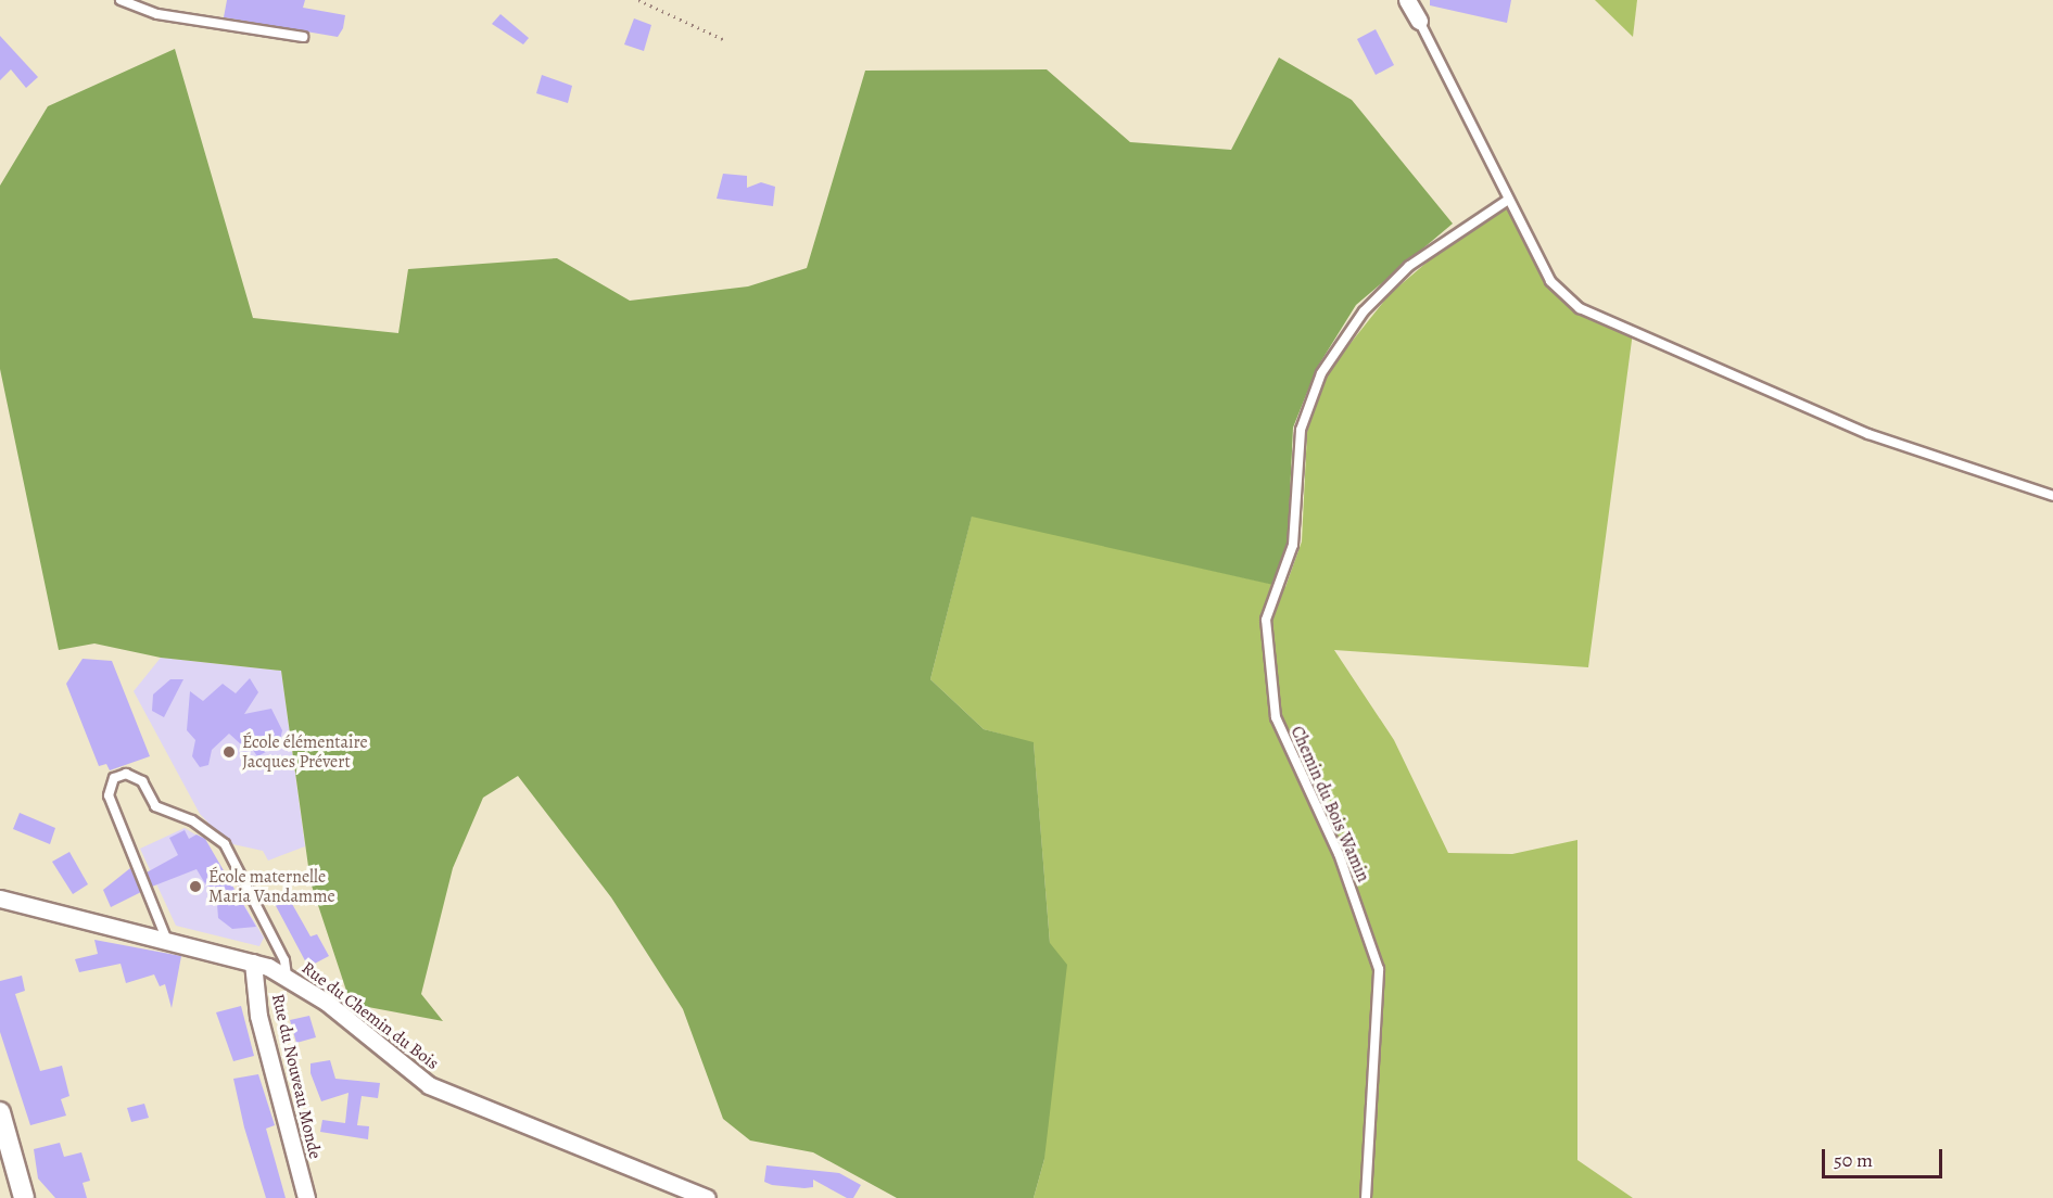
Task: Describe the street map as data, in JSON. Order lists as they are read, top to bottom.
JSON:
{
  "streets": {
    "street": ["Rue du Chemin du Bois", "Rue du Nouveau Monde"],
    "lane": ["Chemin du Bois Wamin"]
  },
  "crossings": [
    ["Rue du Chemin du Bois", "Rue du Nouveau Monde"]
  ],
  "places": ["École élémentaire Jacques Prévert", "École maternelle Maria Vandamme"],
  "scale_bar": "50 m"
}
